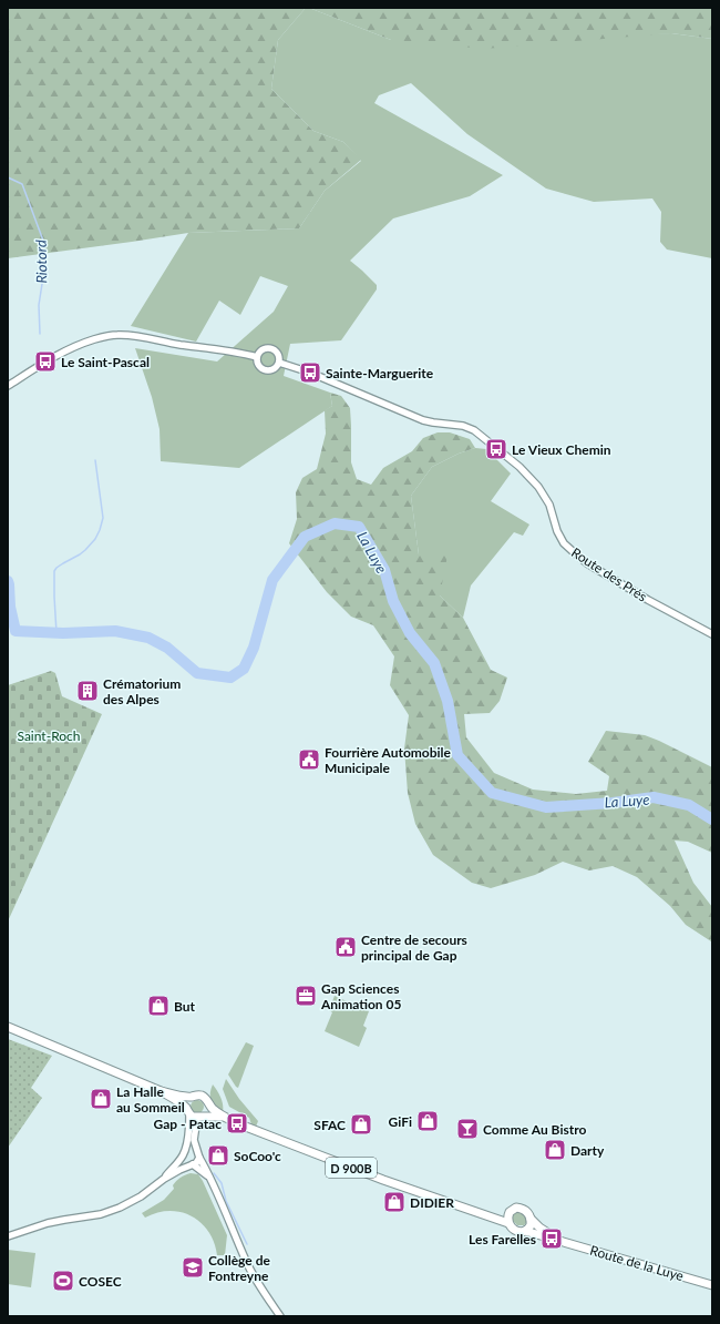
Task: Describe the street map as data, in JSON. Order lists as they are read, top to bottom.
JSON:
{
  "streets": {
    "main road": ["D 900B", "Route de la Luye"],
    "street": ["Route des Prés"]
  },
  "crossings": [
    ["D 900B", "Route de la Luye"]
  ],
  "water": ["Riotord", "La Luye"],
  "parks": ["Saint-Roch"],
  "places": {
    "bus stop": [
      "Le Saint-Pascal",
      "Sainte-Marguerite",
      "Le Vieux Chemin",
      "Gap - Patac",
      "Les Farelles"
    ],
    "building": ["Crématorium des Alpes"],
    "public building": ["Fourrière Automobile Municipale", "Centre de secours principal de Gap"],
    "office": ["Gap Sciences Animation 05"],
    "shop": [
      "But",
      "La Halle au Sommeil",
      "GiFi",
      "SFAC",
      "Darty",
      "SoCoo'c",
      "DIDIER"
    ],
    "bar": ["Comme Au Bistro"],
    "school or university": ["Collège de Fontreyne"],
    "sports": ["COSEC"]
  }
}
